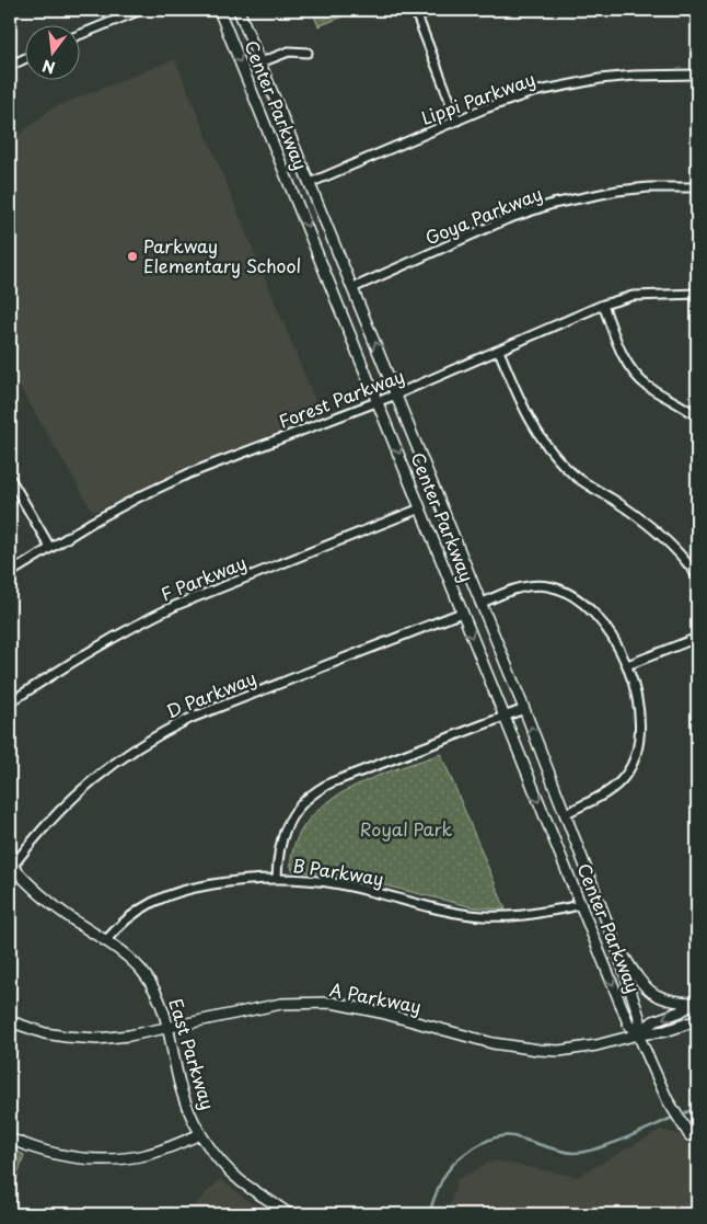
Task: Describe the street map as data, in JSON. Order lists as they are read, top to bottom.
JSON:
{
  "streets": {
    "street": [
      "Lippi Parkway",
      "Center Parkway",
      "Goya Parkway",
      "Forest Parkway",
      "F Parkway",
      "D Parkway",
      "B Parkway",
      "A Parkway",
      "East Parkway"
    ]
  },
  "crossings": [
    ["Lippi Parkway", "Center Parkway"],
    ["Center Parkway", "Goya Parkway"],
    ["Center Parkway", "Forest Parkway"],
    ["Center Parkway", "F Parkway"],
    ["Center Parkway", "D Parkway"],
    ["Center Parkway", "B Parkway"],
    ["Center Parkway", "A Parkway"],
    ["D Parkway", "East Parkway"],
    ["B Parkway", "East Parkway"],
    ["A Parkway", "East Parkway"]
  ],
  "parks": ["Royal Park"],
  "places": ["Parkway Elementary School"],
  "north": "bottom"
}
